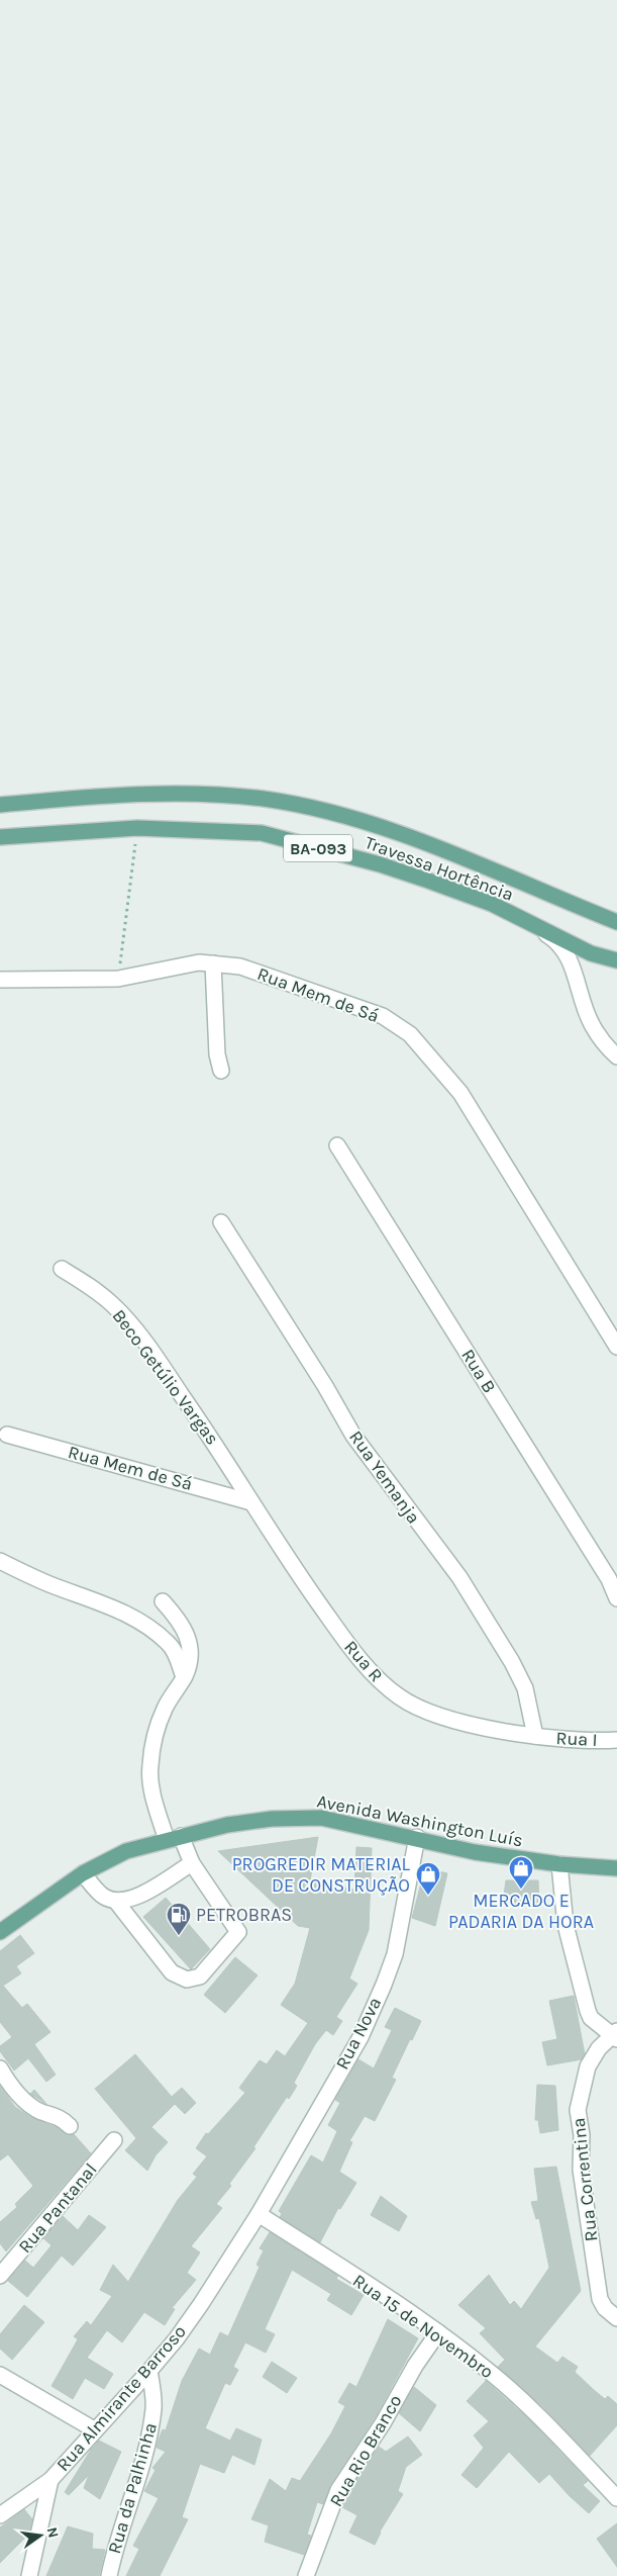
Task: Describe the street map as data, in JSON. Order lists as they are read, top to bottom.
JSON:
{
  "streets": {
    "main road": ["BA-093", "Travessa Hortência", "Avenida Washington Luís"],
    "street": [
      "Rua Mem de Sá",
      "Rua B",
      "Beco Getúlio Vargas",
      "Rua Yemanja",
      "Rua R",
      "Rua I",
      "Rua Nova",
      "Rua Correntina",
      "Rua Pantanal",
      "Rua 15 de Novembro",
      "Rua Almirante Barroso",
      "Rua Rio Branco",
      "Rua da Palhinha"
    ]
  },
  "crossings": [
    ["Rua Mem de Sá", "Beco Getúlio Vargas"],
    ["Rua Mem de Sá", "Rua R"],
    ["Beco Getúlio Vargas", "Rua R"],
    ["Rua Yemanja", "Rua R"],
    ["Rua Yemanja", "Rua I"],
    ["Rua R", "Rua I"],
    ["Avenida Washington Luís", "Rua Nova"],
    ["Rua Nova", "Rua 15 de Novembro"],
    ["Rua Nova", "Rua Almirante Barroso"],
    ["Rua 15 de Novembro", "Rua Almirante Barroso"],
    ["Rua 15 de Novembro", "Rua Rio Branco"],
    ["Rua Almirante Barroso", "Rua da Palhinha"]
  ],
  "places": {
    "shop": ["MERCADO E PADARIA DA HORA", "PROGREDIR MATERIAL DE CONSTRUÇÃO"],
    "fuel station": ["PETROBRAS"]
  },
  "north": "right"
}
